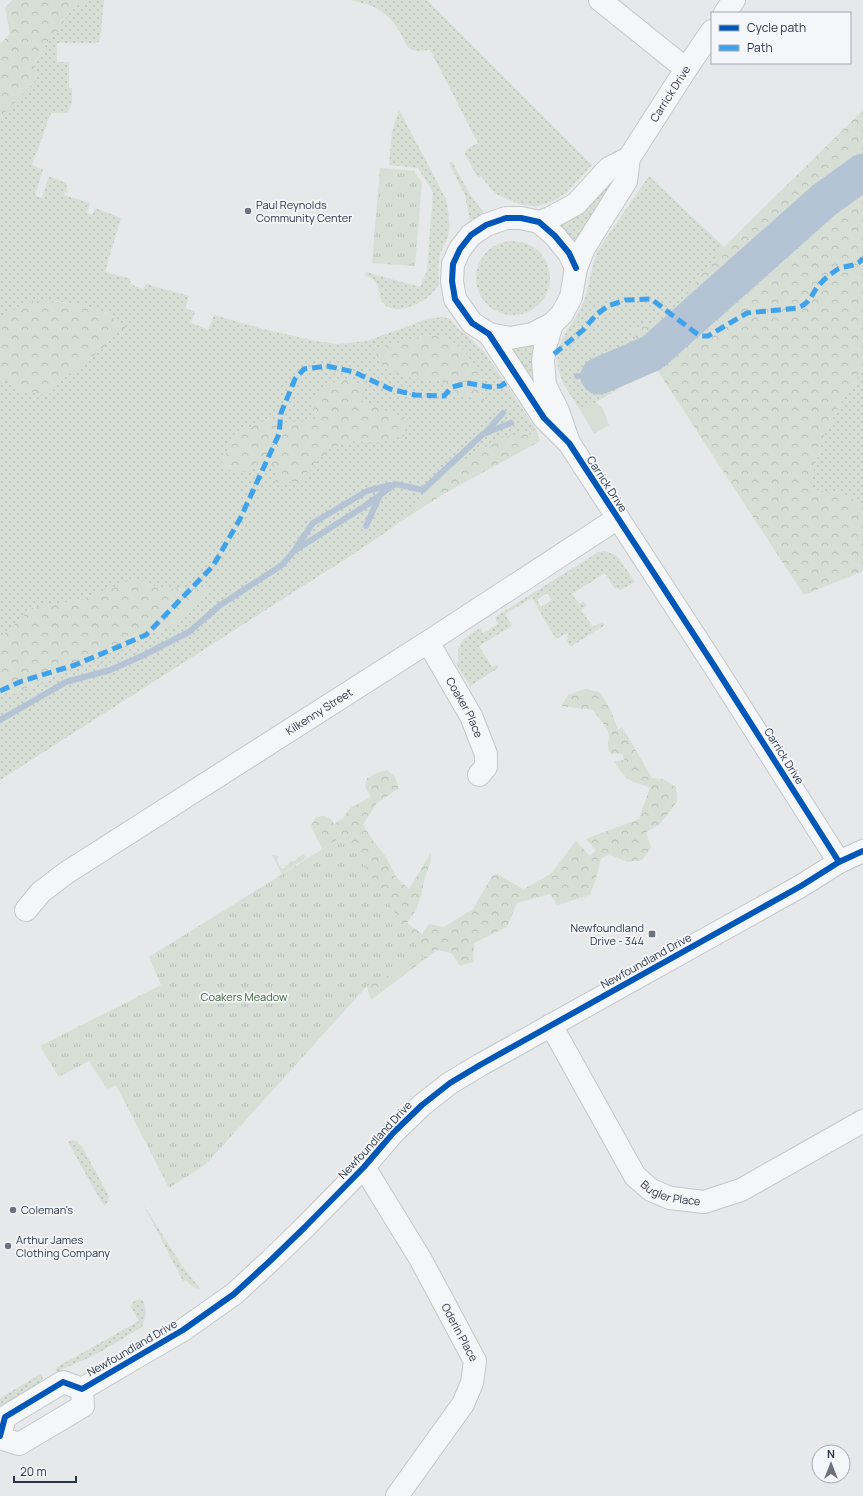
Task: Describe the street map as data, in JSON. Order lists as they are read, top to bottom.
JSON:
{
  "streets": {
    "street": [
      "Carrick Drive",
      "Coaker Place",
      "Kilkenny Street",
      "Newfoundland Drive",
      "Bugler Place",
      "Oderin Place"
    ]
  },
  "crossings": [
    ["Carrick Drive", "Kilkenny Street"],
    ["Carrick Drive", "Newfoundland Drive"],
    ["Coaker Place", "Kilkenny Street"],
    ["Newfoundland Drive", "Bugler Place"],
    ["Newfoundland Drive", "Oderin Place"]
  ],
  "parks": ["Coakers Meadow"],
  "places": {
    "other": ["Paul Reynolds Community Center", "Coleman's", "Arthur James Clothing Company"],
    "transit": ["Newfoundland Drive - 344"]
  },
  "legend": ["Cycle path", "Path"],
  "scale_bar": "20 m",
  "north": "top"
}
